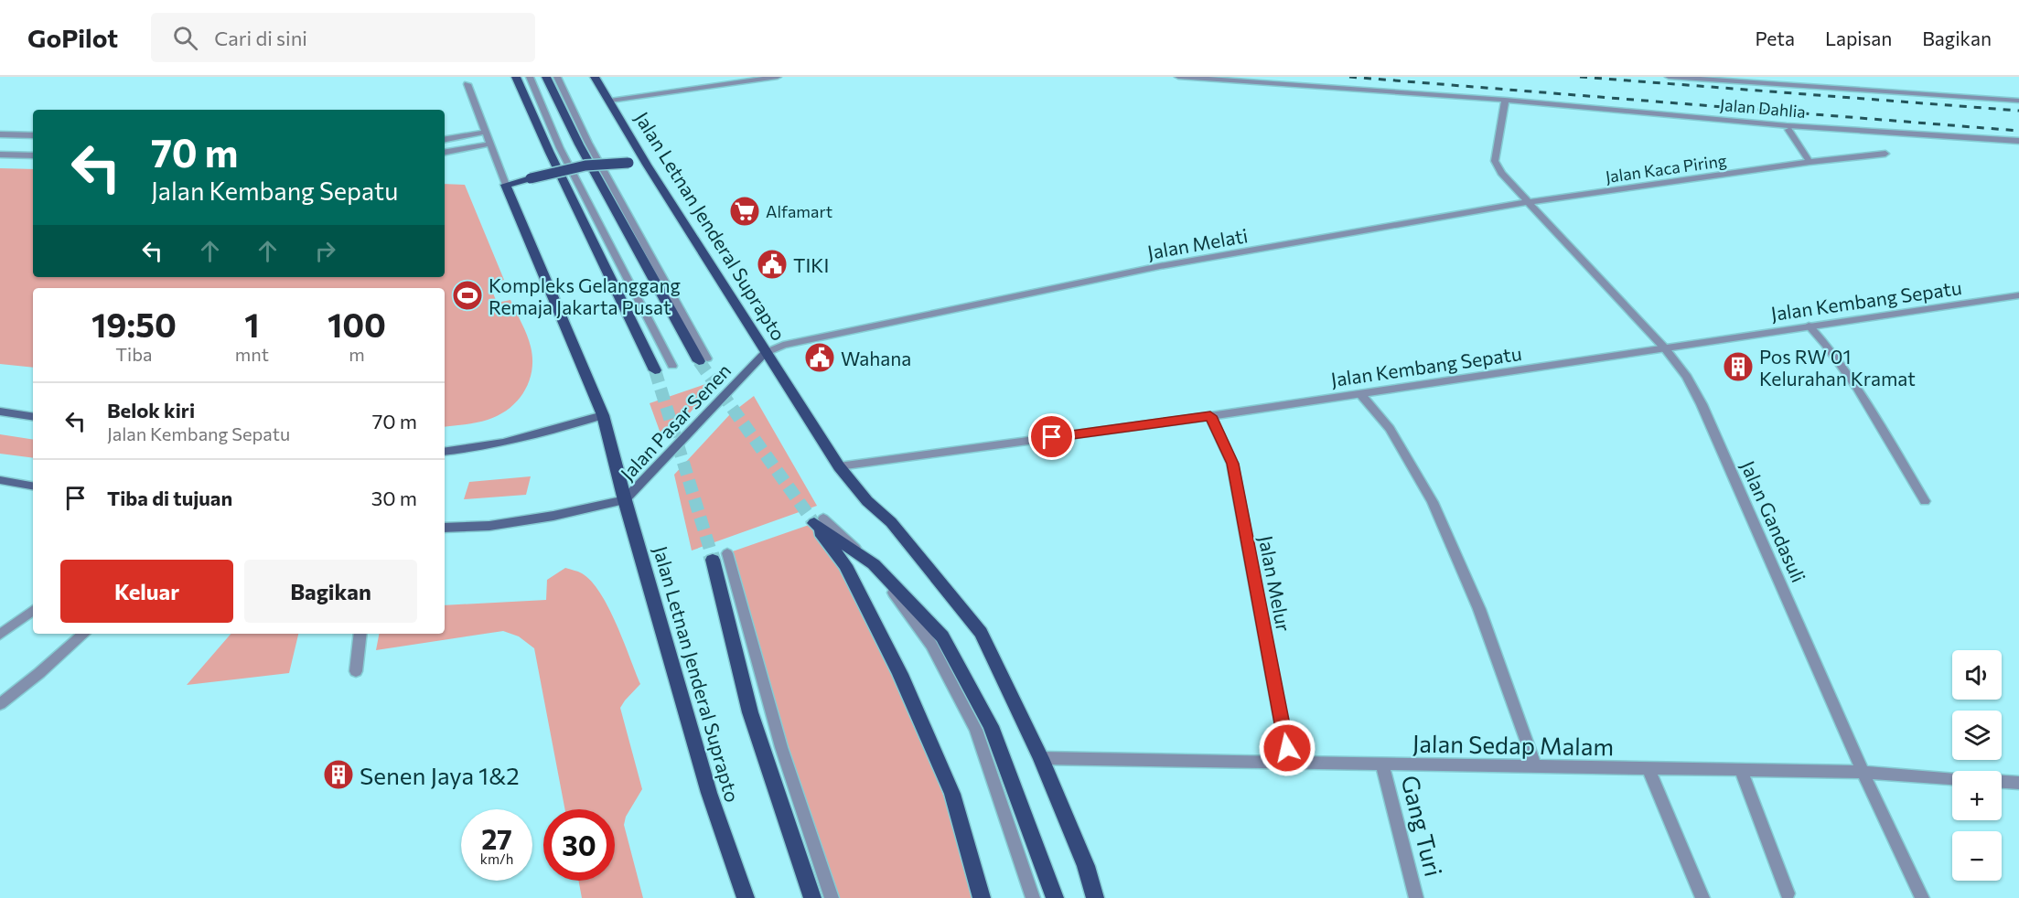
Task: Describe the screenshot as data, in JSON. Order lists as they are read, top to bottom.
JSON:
{
  "streets": {
    "main road": ["Jalan Letnan Jenderal Suprapto", "Jalan Pasar Senen"],
    "street": [
      "Jalan Dahlia",
      "Jalan Kaca Piring",
      "Jalan Melati",
      "Jalan Kembang Sepatu",
      "Jalan Gandasuli",
      "Jalan Melur",
      "Jalan Sedap Malam",
      "Gang Turi"
    ]
  },
  "crossings": [
    ["Jalan Kaca Piring", "Jalan Melati"],
    ["Jalan Kaca Piring", "Jalan Gandasuli"],
    ["Jalan Letnan Jenderal Suprapto", "Jalan Melati"],
    ["Jalan Letnan Jenderal Suprapto", "Jalan Kembang Sepatu"],
    ["Jalan Letnan Jenderal Suprapto", "Jalan Pasar Senen"],
    ["Jalan Letnan Jenderal Suprapto", "Jalan Sedap Malam"],
    ["Jalan Melati", "Jalan Pasar Senen"],
    ["Jalan Melati", "Jalan Gandasuli"],
    ["Jalan Kembang Sepatu", "Jalan Gandasuli"],
    ["Jalan Kembang Sepatu", "Jalan Melur"],
    ["Jalan Gandasuli", "Jalan Sedap Malam"],
    ["Jalan Melur", "Jalan Sedap Malam"],
    ["Jalan Sedap Malam", "Gang Turi"]
  ],
  "places": {
    "supermarket": ["Alfamart"],
    "public building": ["TIKI", "Wahana"],
    "sports": ["Kompleks Gelanggang Remaja Jakarta Pusat"],
    "building": ["Pos RW 01 Kelurahan Kramat", "Senen Jaya 1&2"]
  },
  "page": {
    "header": "GoPilot",
    "search": "Cari di sini",
    "nav": ["Peta", "Lapisan", "Bagikan"],
    "turn": ["70 m", "Jalan Kembang Sepatu"],
    "eta": [
      "19:50",
      "Tiba",
      "1",
      "mnt",
      "100",
      "m"
    ],
    "list": [
      {
        "name": "Belok kiri",
        "note": "Jalan Kembang Sepatu",
        "value": "70 m"
      },
      {
        "name": "Tiba di tujuan",
        "value": "30 m"
      }
    ],
    "buttons": ["Keluar", "Bagikan"],
    "map_buttons": ["+", "−"],
    "speed": "27 km/h",
    "limit": "30"
  }
}
